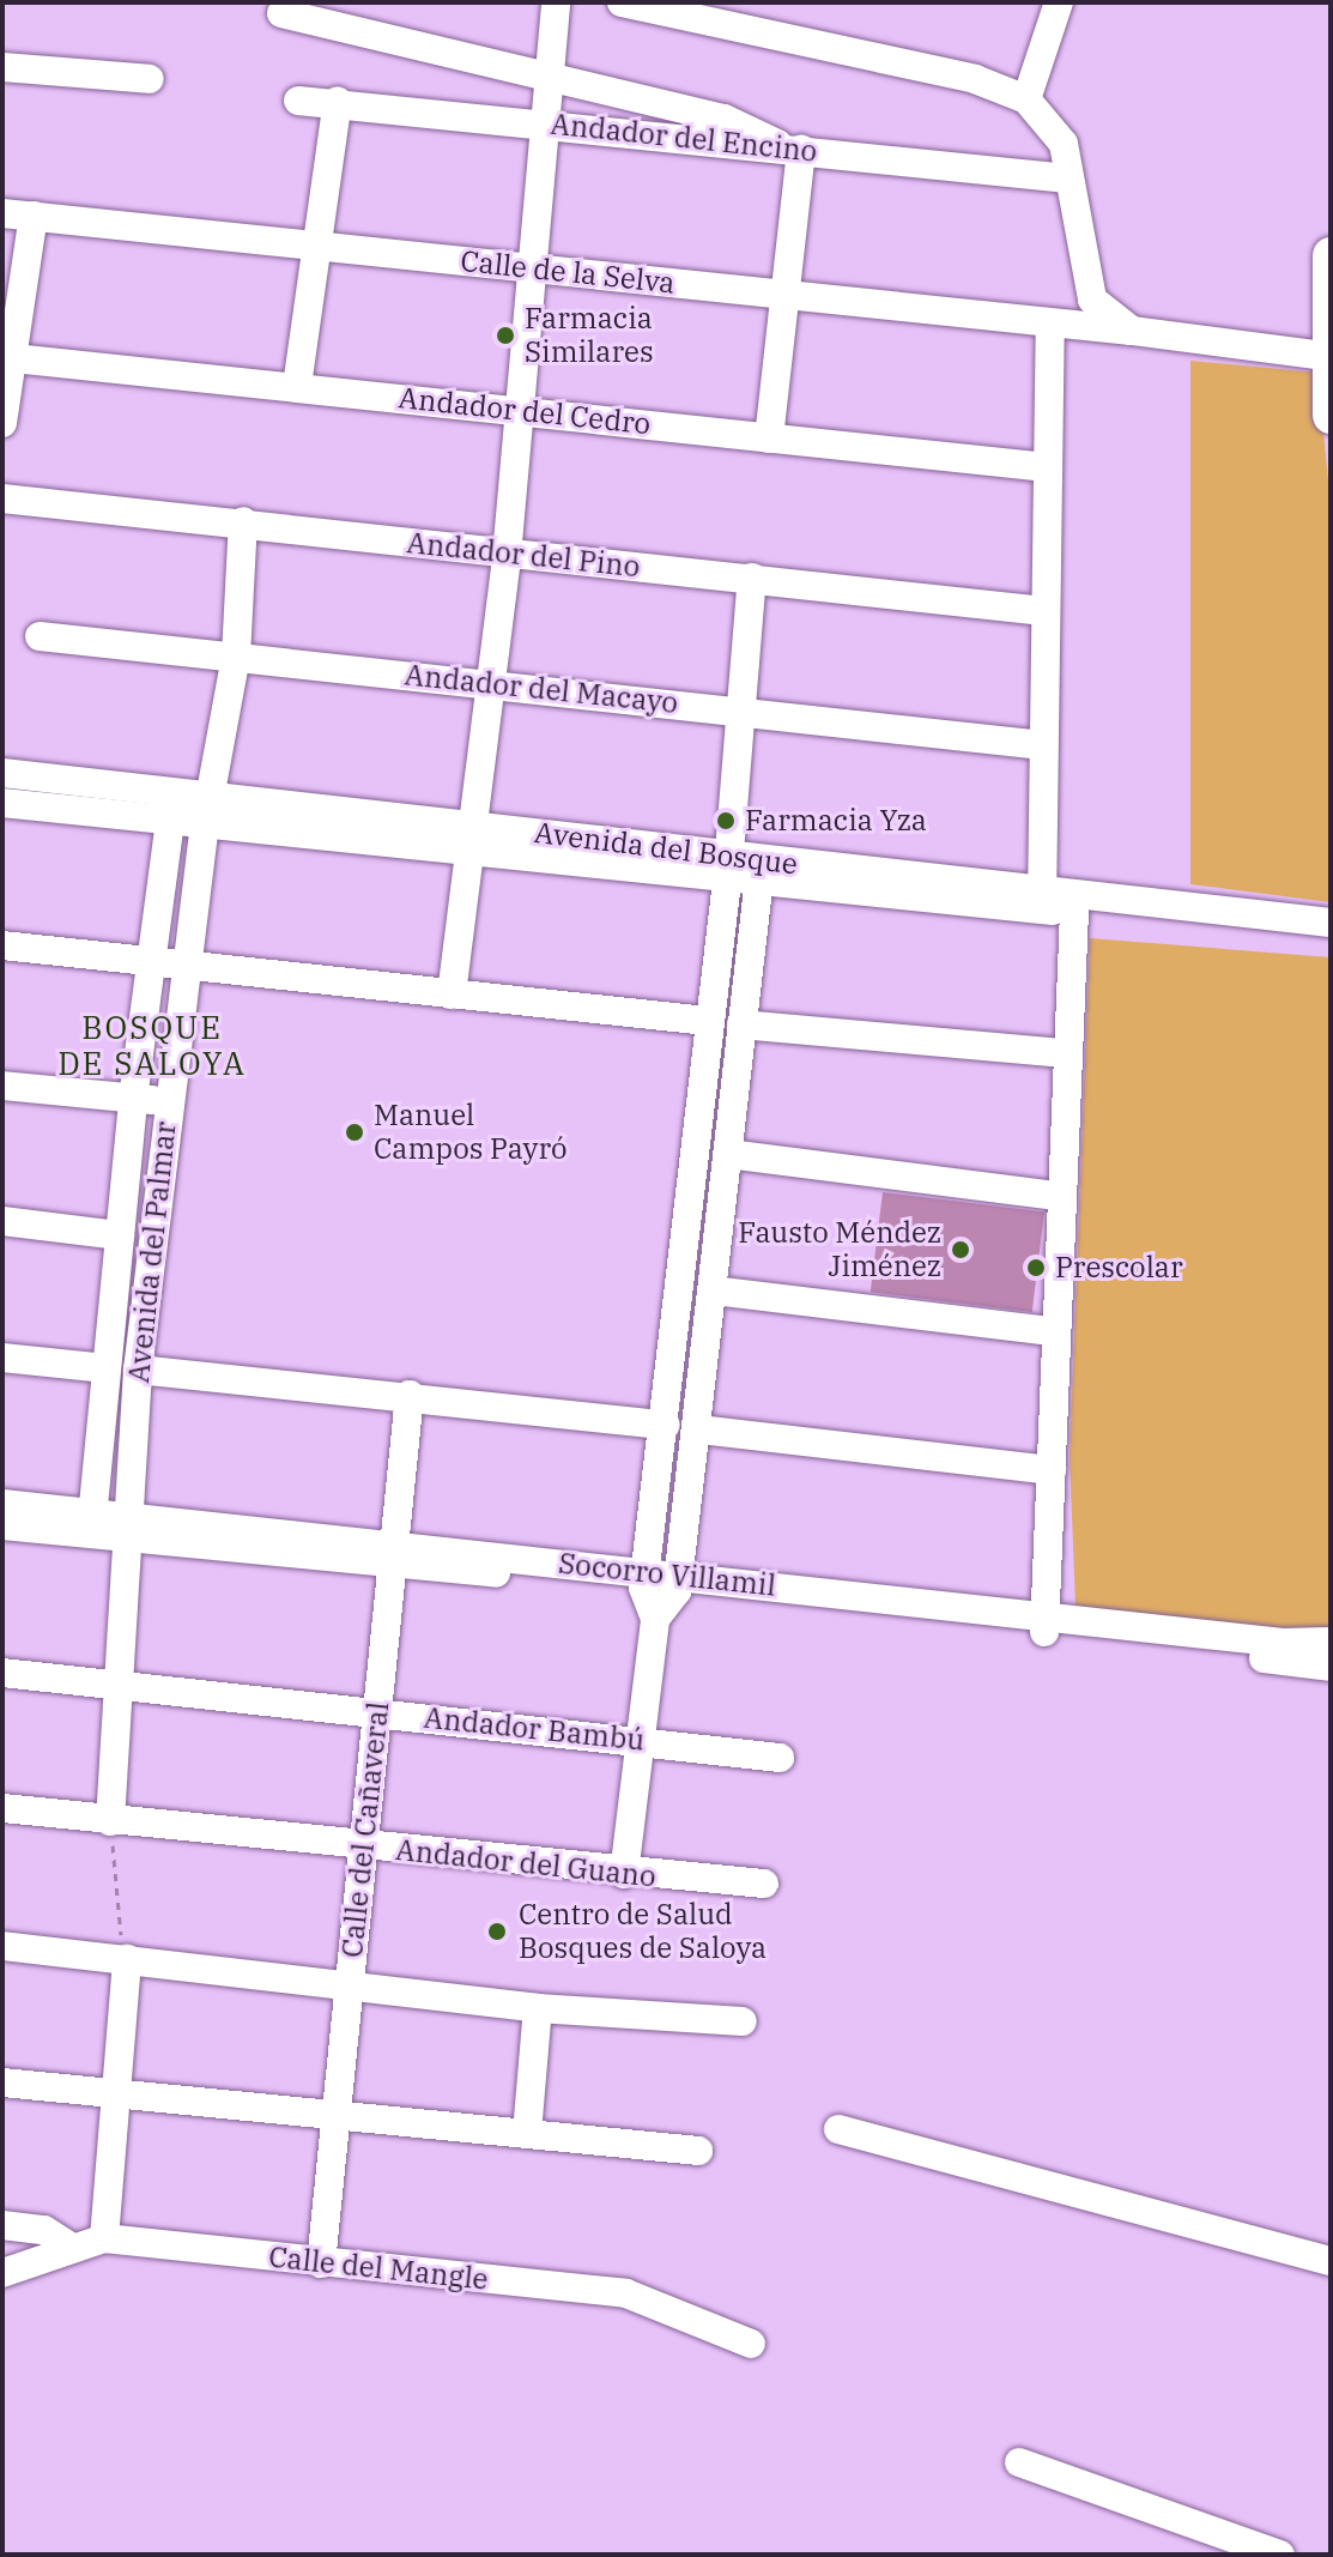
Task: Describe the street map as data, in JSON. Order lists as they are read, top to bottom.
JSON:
{
  "streets": {
    "street": [
      "Andador del Encino",
      "Calle de la Selva",
      "Andador del Cedro",
      "Andador del Pino",
      "Andador del Macayo",
      "Avenida del Bosque",
      "Avenida del Palmar",
      "Socorro Villamil",
      "Andador Bambú",
      "Calle del Cañaveral",
      "Andador del Guano",
      "Calle del Mangle"
    ]
  },
  "crossings": [
    ["Andador del Pino", "Avenida del Palmar"],
    ["Andador del Macayo", "Avenida del Palmar"],
    ["Avenida del Bosque", "Avenida del Palmar"],
    ["Avenida del Palmar", "Socorro Villamil"],
    ["Avenida del Palmar", "Andador Bambú"],
    ["Avenida del Palmar", "Andador del Guano"],
    ["Socorro Villamil", "Calle del Cañaveral"],
    ["Andador Bambú", "Calle del Cañaveral"],
    ["Calle del Cañaveral", "Andador del Guano"],
    ["Calle del Cañaveral", "Calle del Mangle"]
  ],
  "districts": ["BOSQUE DE SALOYA"],
  "places": [
    "Farmacia Similares",
    "Farmacia Yza",
    "Manuel Campos Payró",
    "Fausto Méndez Jiménez",
    "Prescolar",
    "Centro de Salud Bosques de Saloya"
  ]
}
